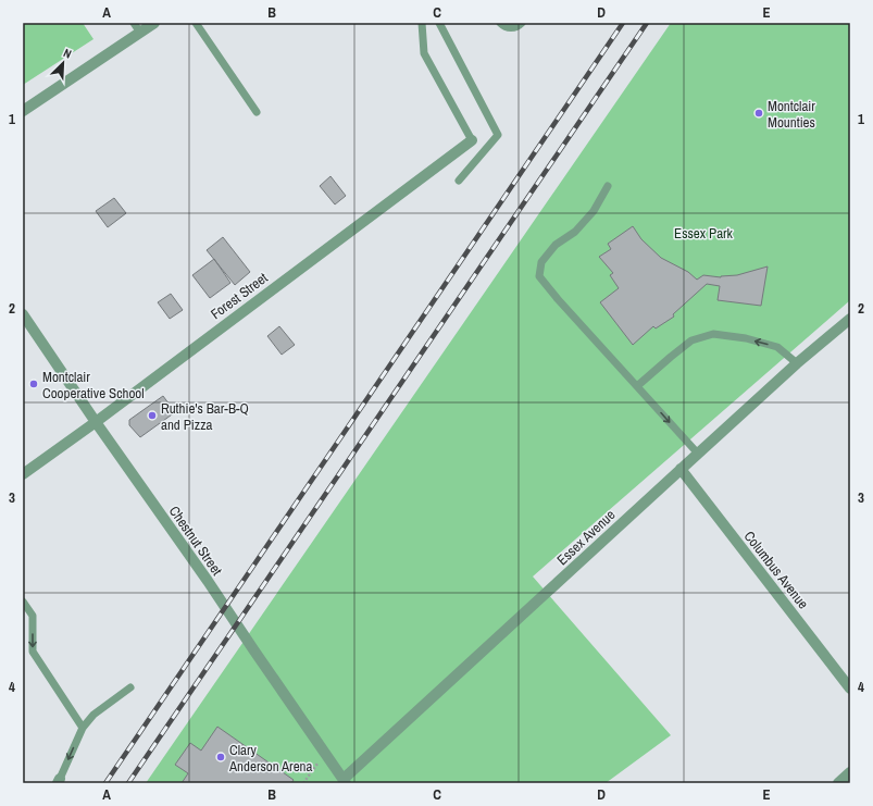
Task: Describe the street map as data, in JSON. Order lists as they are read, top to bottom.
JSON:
{
  "streets": {
    "street": [
      "Forest Street",
      "Essex Avenue",
      "Chestnut Street",
      "Columbus Avenue"
    ]
  },
  "crossings": [
    ["Forest Street", "Chestnut Street"],
    ["Essex Avenue", "Chestnut Street"],
    ["Essex Avenue", "Columbus Avenue"]
  ],
  "parks": ["Essex Park"],
  "places": [
    "Montclair Mounties",
    "Montclair Cooperative School",
    "Ruthie's Bar-B-Q and Pizza",
    "Clary Anderson Arena"
  ],
  "north": "top right",
  "grid": {
    "columns": [
      "A",
      "B",
      "C",
      "D",
      "E"
    ],
    "rows": [
      "1",
      "2",
      "3",
      "4"
    ]
  }
}
